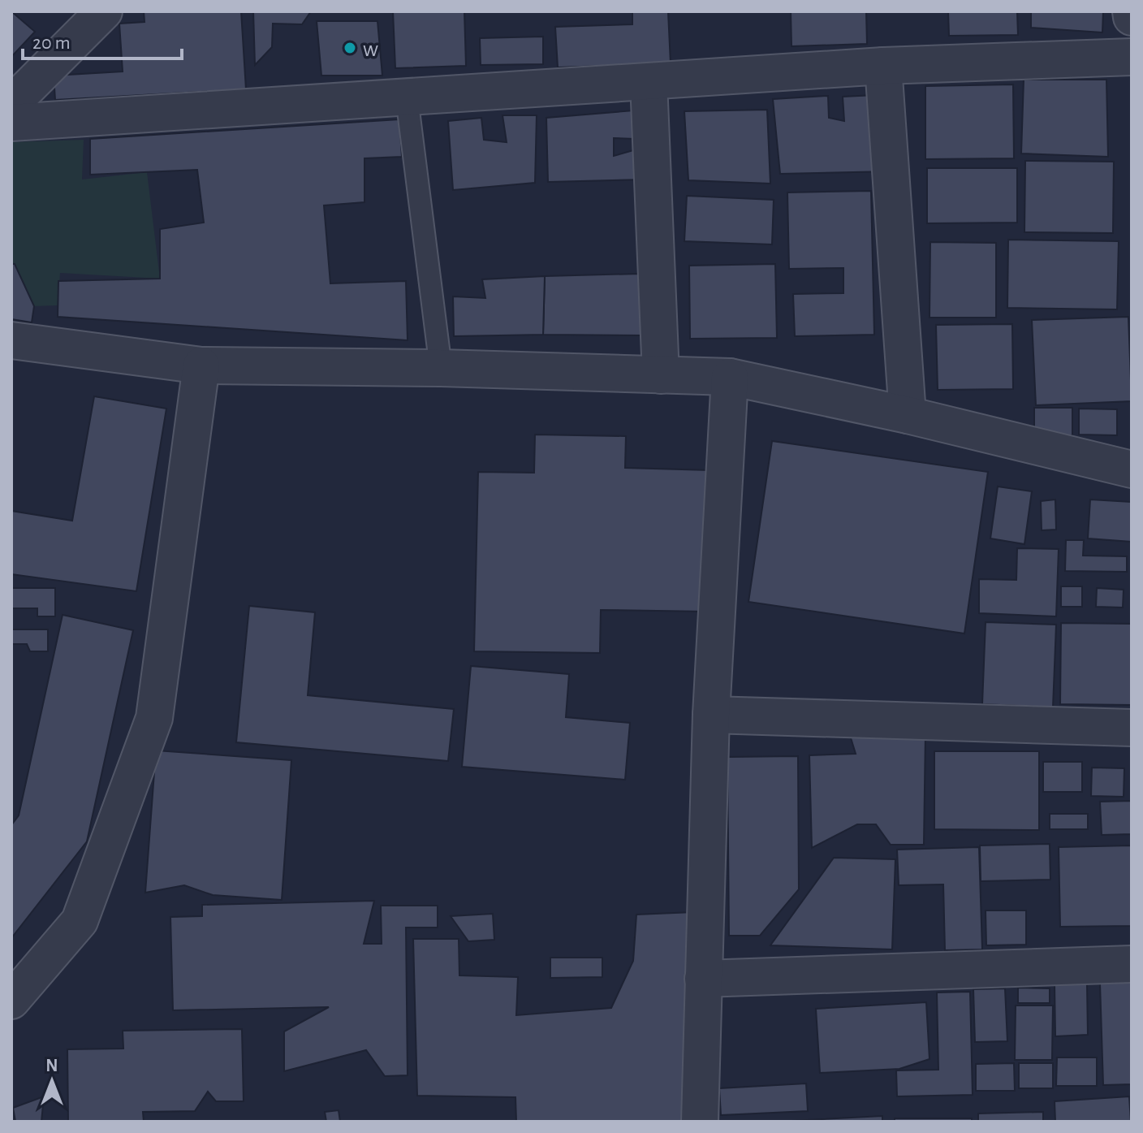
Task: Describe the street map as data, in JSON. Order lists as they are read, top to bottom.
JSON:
{
  "places": ["w"],
  "scale_bar": "20 m",
  "north": "top"
}
